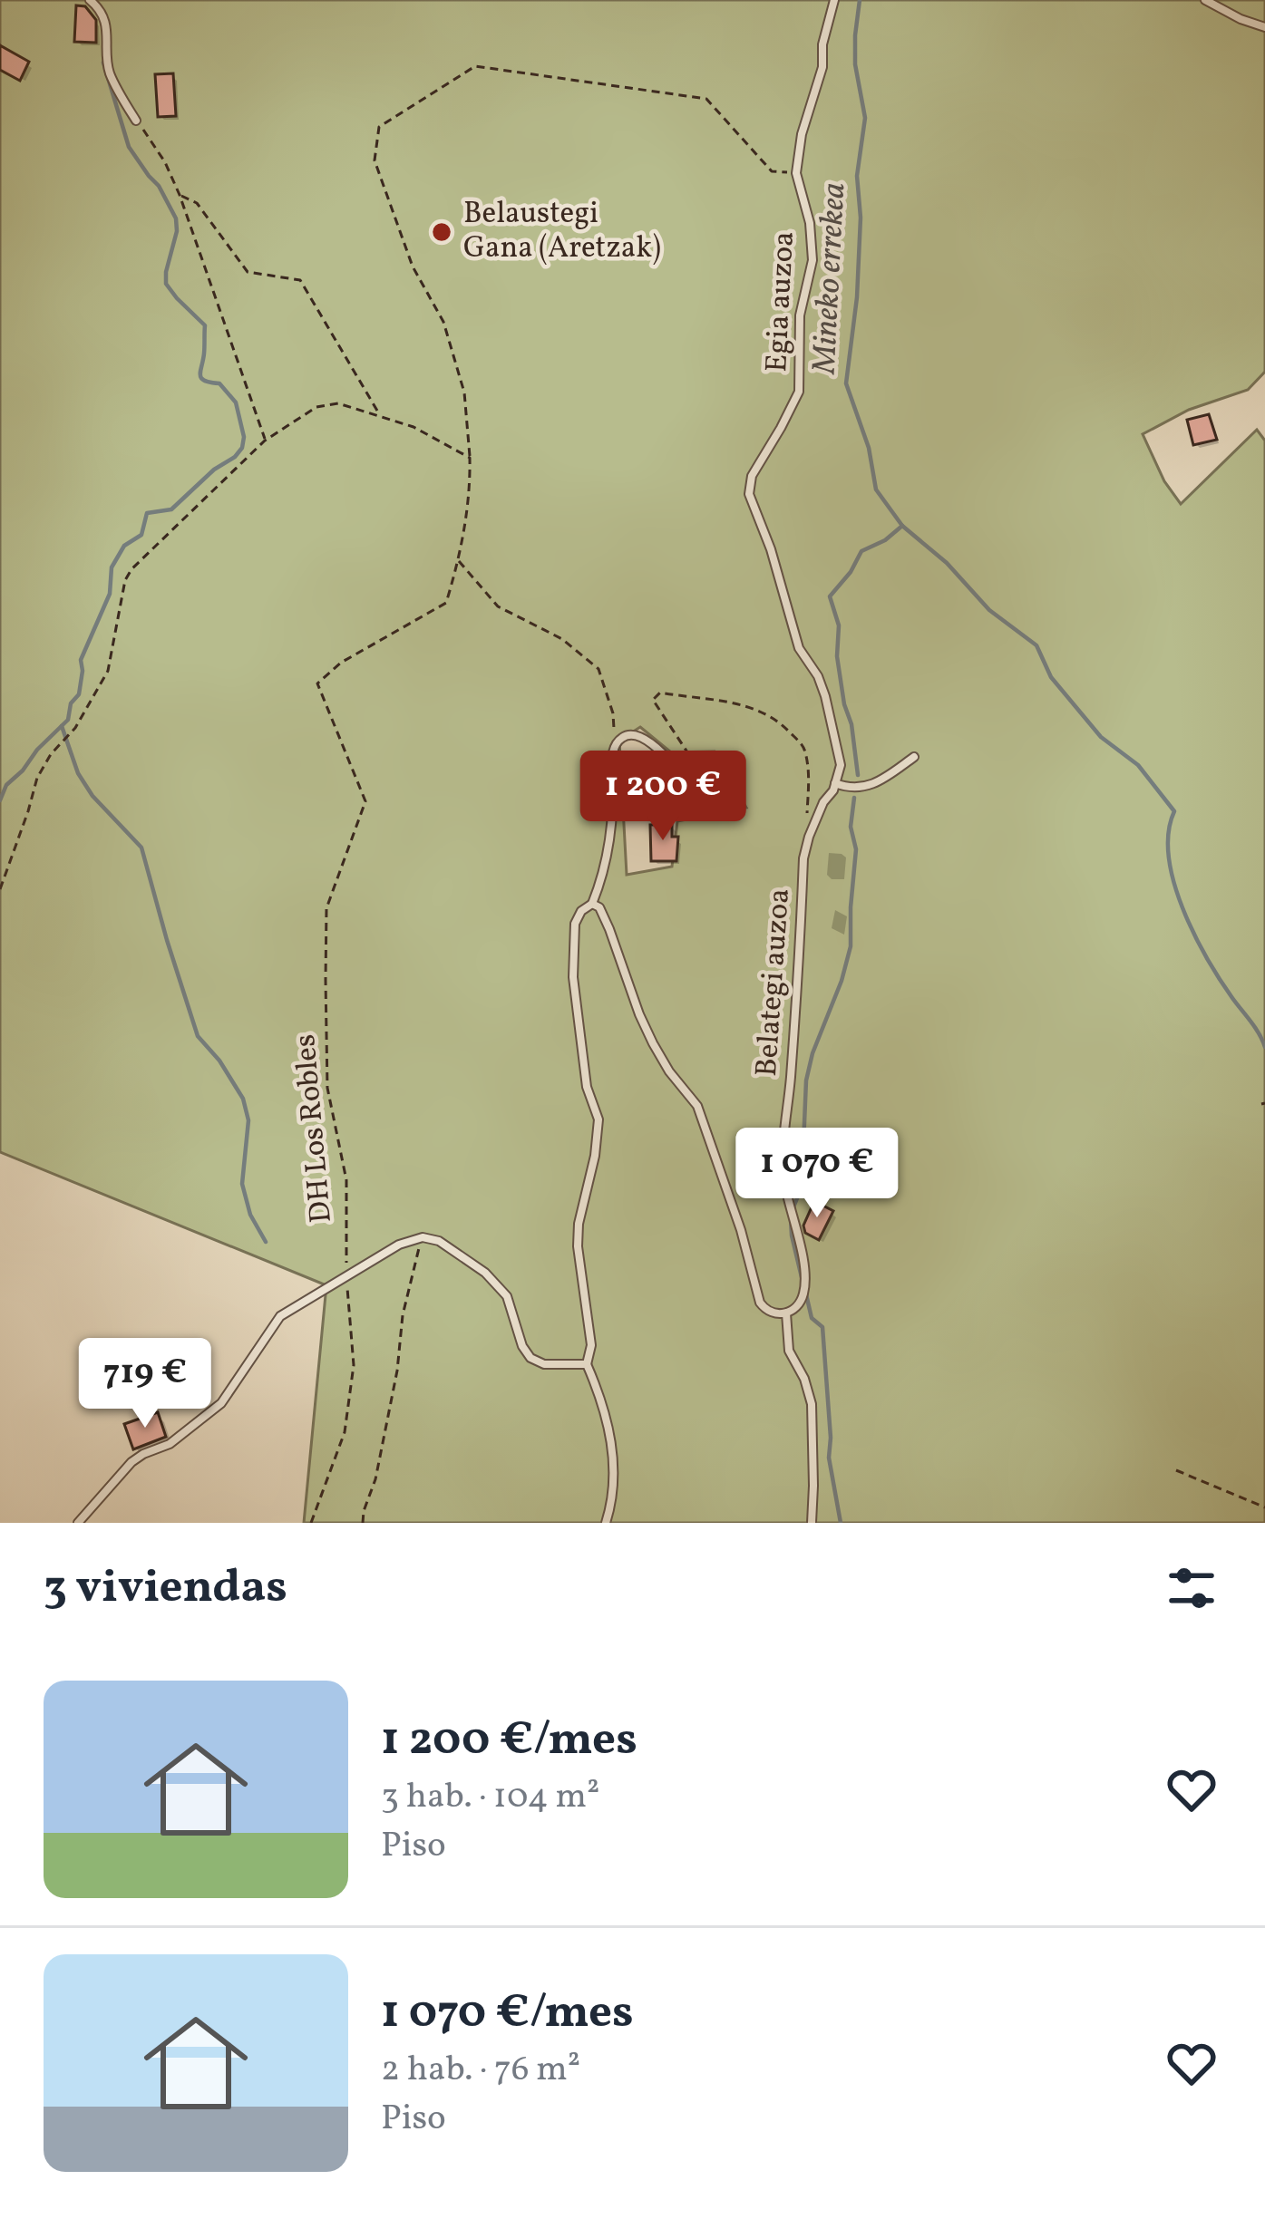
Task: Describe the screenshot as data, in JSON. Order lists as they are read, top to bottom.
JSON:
{
  "streets": {
    "lane": ["Egia auzoa", "Belategi auzoa"],
    "path": ["DH Los Robles"]
  },
  "crossings": [
    ["Egia auzoa", "Belategi auzoa"],
    ["Egia auzoa", "DH Los Robles"]
  ],
  "water": ["Mineko errekea"],
  "places": ["Belaustegi Gana (Aretzak)"],
  "page": {
    "price": ["1 200 €", "1 070 €", "719 €"],
    "heading": "3 viviendas",
    "list": [
      {
        "name": "1 200 €/mes",
        "note": "3 hab. · 104 m² · Piso"
      },
      {
        "name": "1 070 €/mes",
        "note": "2 hab. · 76 m² · Piso"
      }
    ]
  }
}
